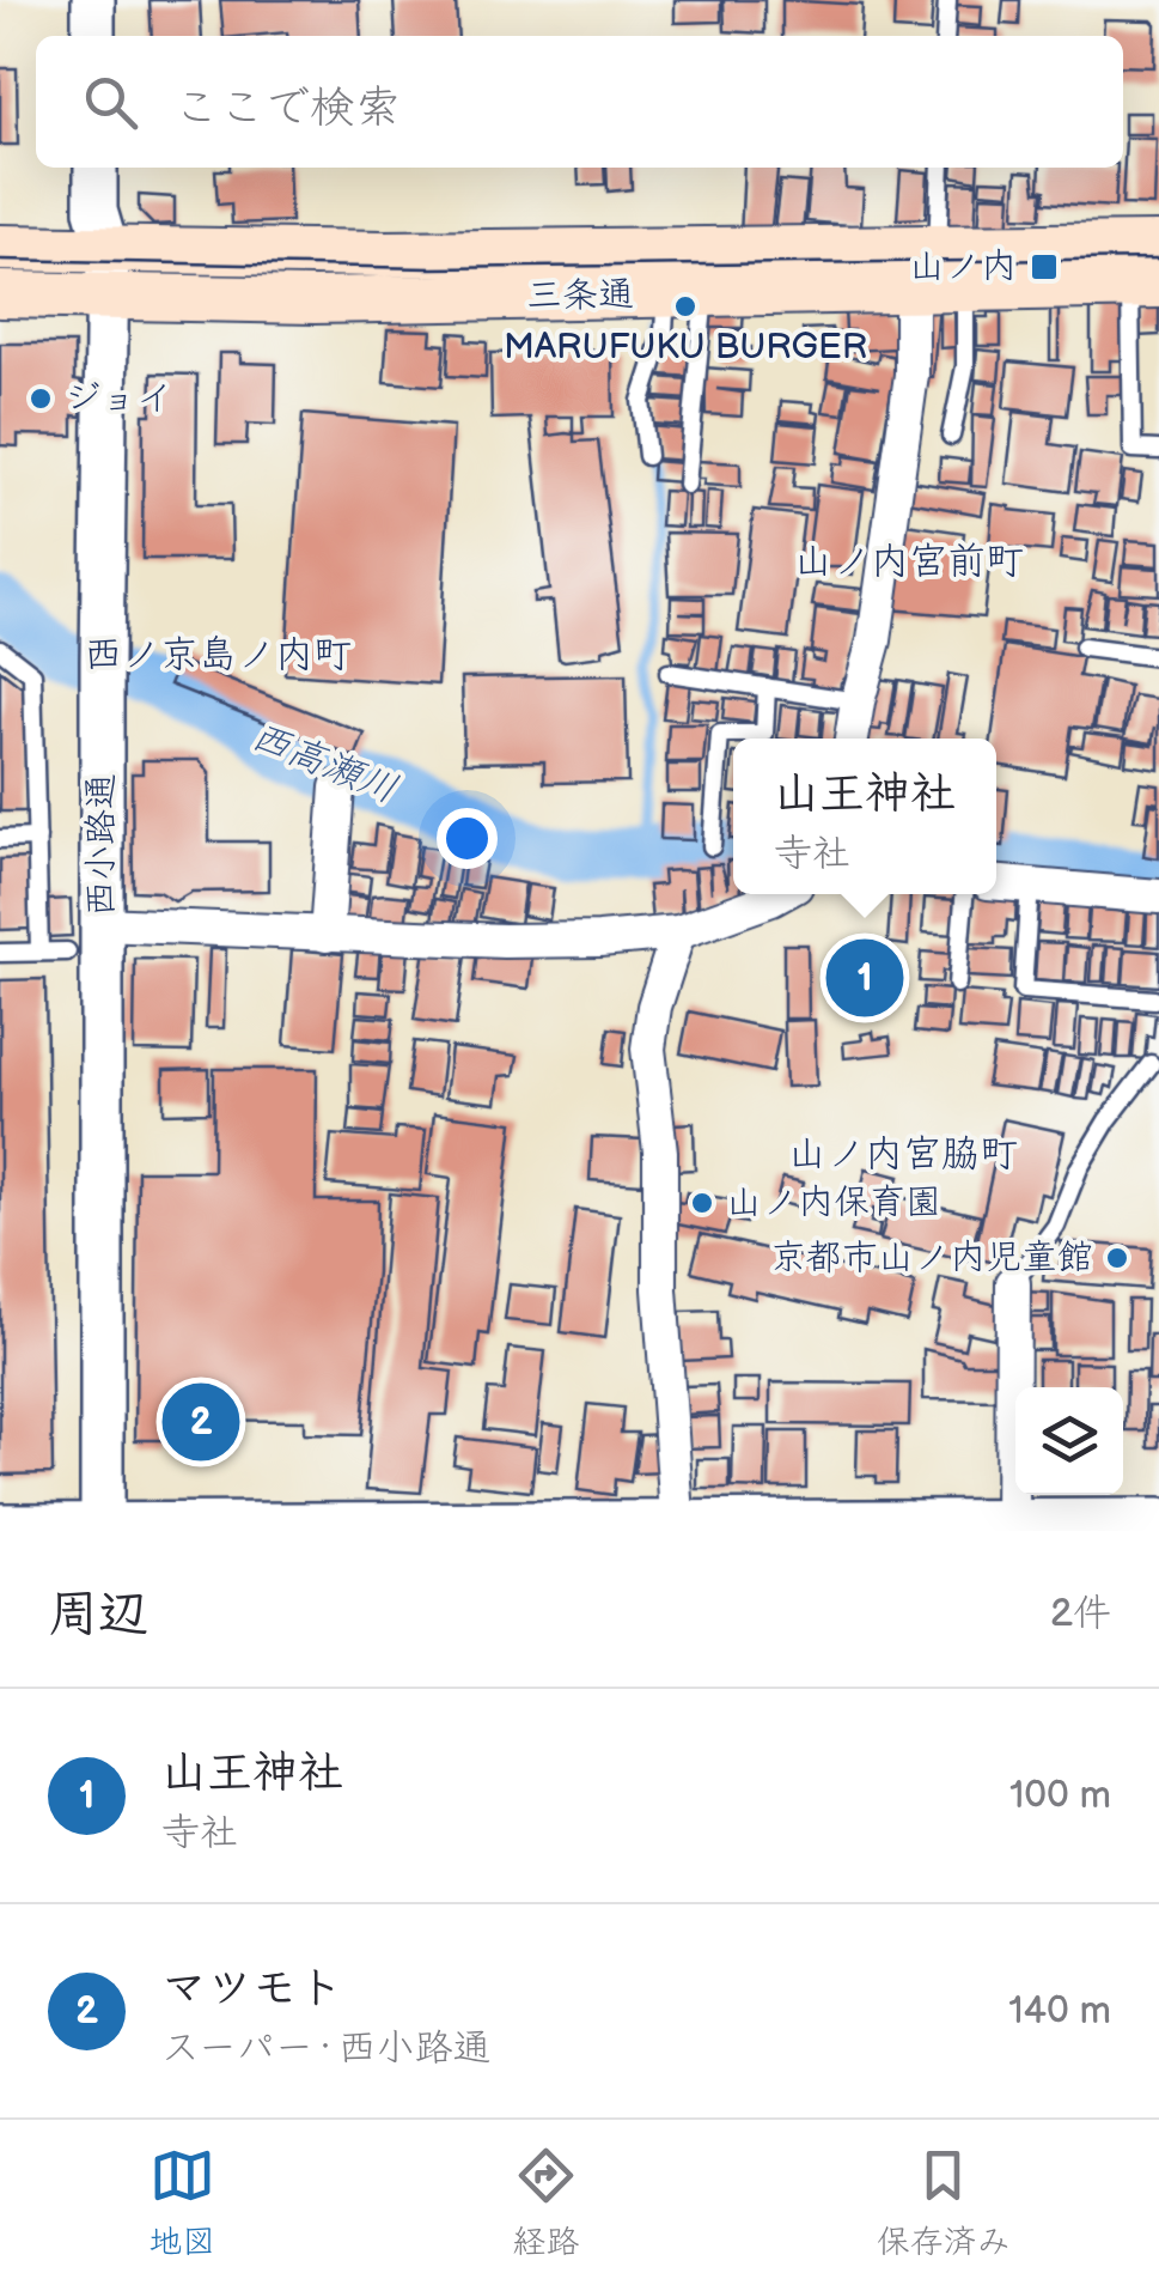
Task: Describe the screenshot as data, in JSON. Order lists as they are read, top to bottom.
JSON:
{
  "streets": {
    "main road": ["三条通"],
    "street": ["西小路通"]
  },
  "crossings": [
    ["三条通", "西小路通"]
  ],
  "districts": ["山ノ内宮前町", "西ノ京島ノ内町", "山ノ内宮脇町"],
  "water": ["西高瀬川"],
  "places": {
    "transit": ["山ノ内"],
    "other": [
      "MARUFUKU BURGER",
      "ジョイ",
      "山ノ内保育園",
      "京都市山ノ内児童館"
    ]
  },
  "page": {
    "search": "ここで検索",
    "popup": ["山王神社", "寺社"],
    "pins": ["1", "2"],
    "heading": ["周辺", "2件"],
    "list": [
      {
        "mark": "1",
        "name": "山王神社",
        "note": "寺社",
        "value": "100 m"
      },
      {
        "mark": "2",
        "name": "マツモト",
        "note": "スーパー · 西小路通",
        "value": "140 m"
      }
    ],
    "nav": ["地図", "経路", "保存済み"]
  }
}
